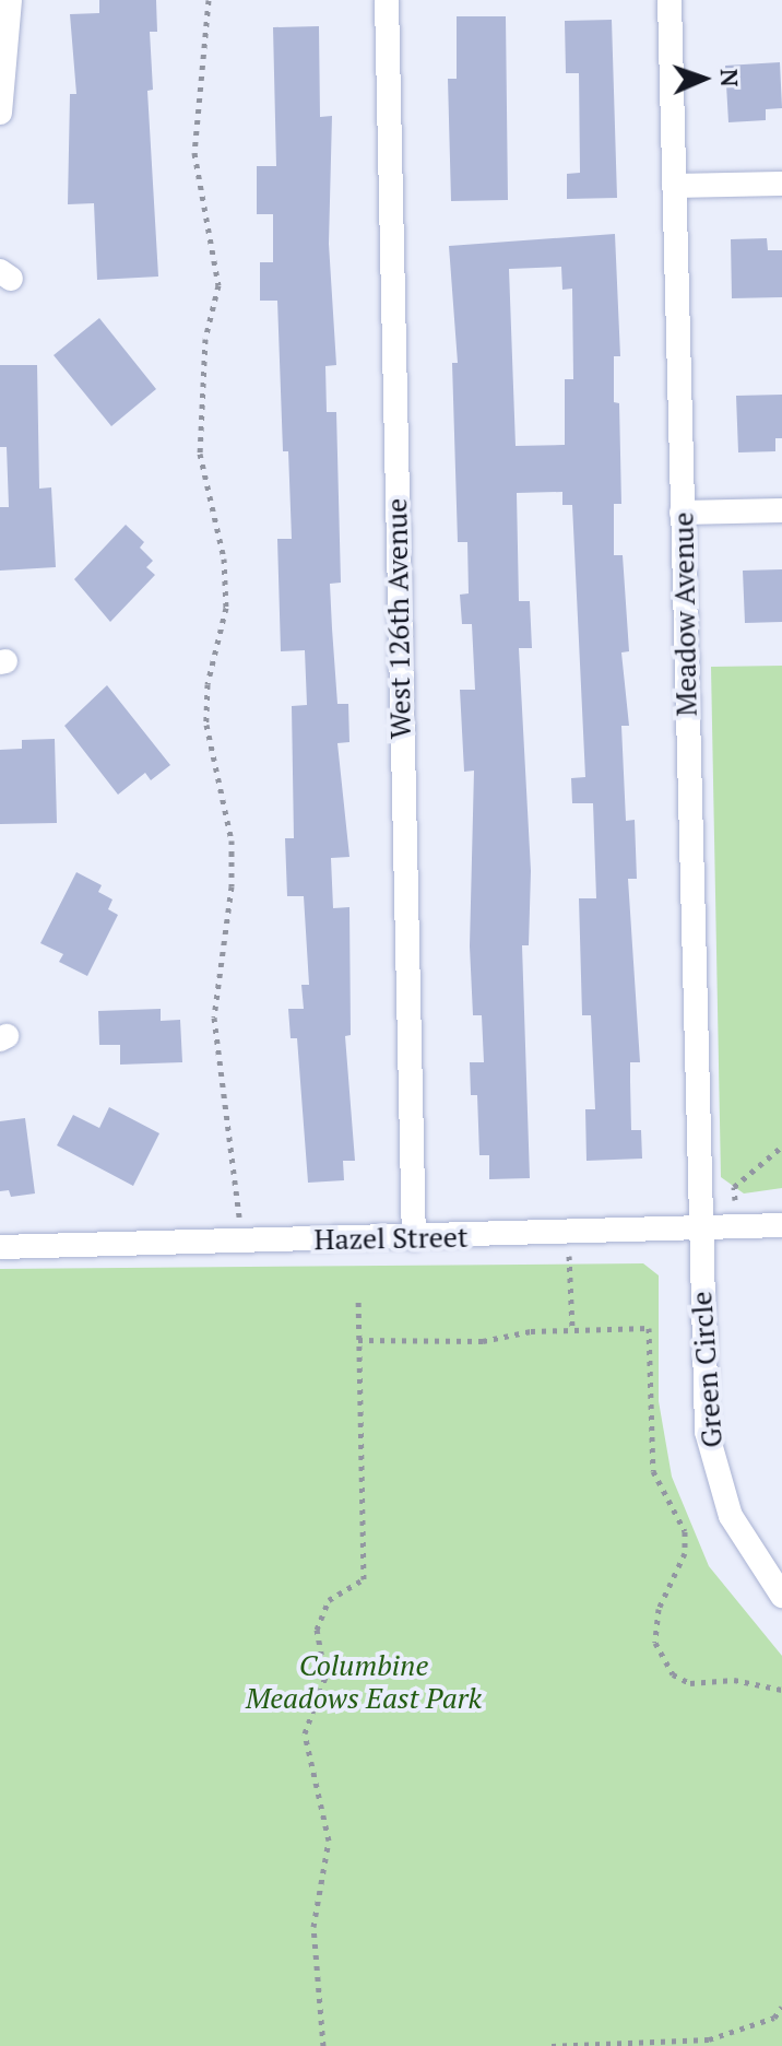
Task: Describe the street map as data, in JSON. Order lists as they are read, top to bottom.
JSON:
{
  "streets": {
    "street": [
      "Meadow Avenue",
      "West 126th Avenue",
      "Hazel Street",
      "Green Circle"
    ]
  },
  "crossings": [
    ["Meadow Avenue", "Hazel Street"],
    ["Meadow Avenue", "Green Circle"],
    ["West 126th Avenue", "Hazel Street"],
    ["Hazel Street", "Green Circle"]
  ],
  "parks": ["Columbine Meadows East Park"],
  "north": "right"
}
